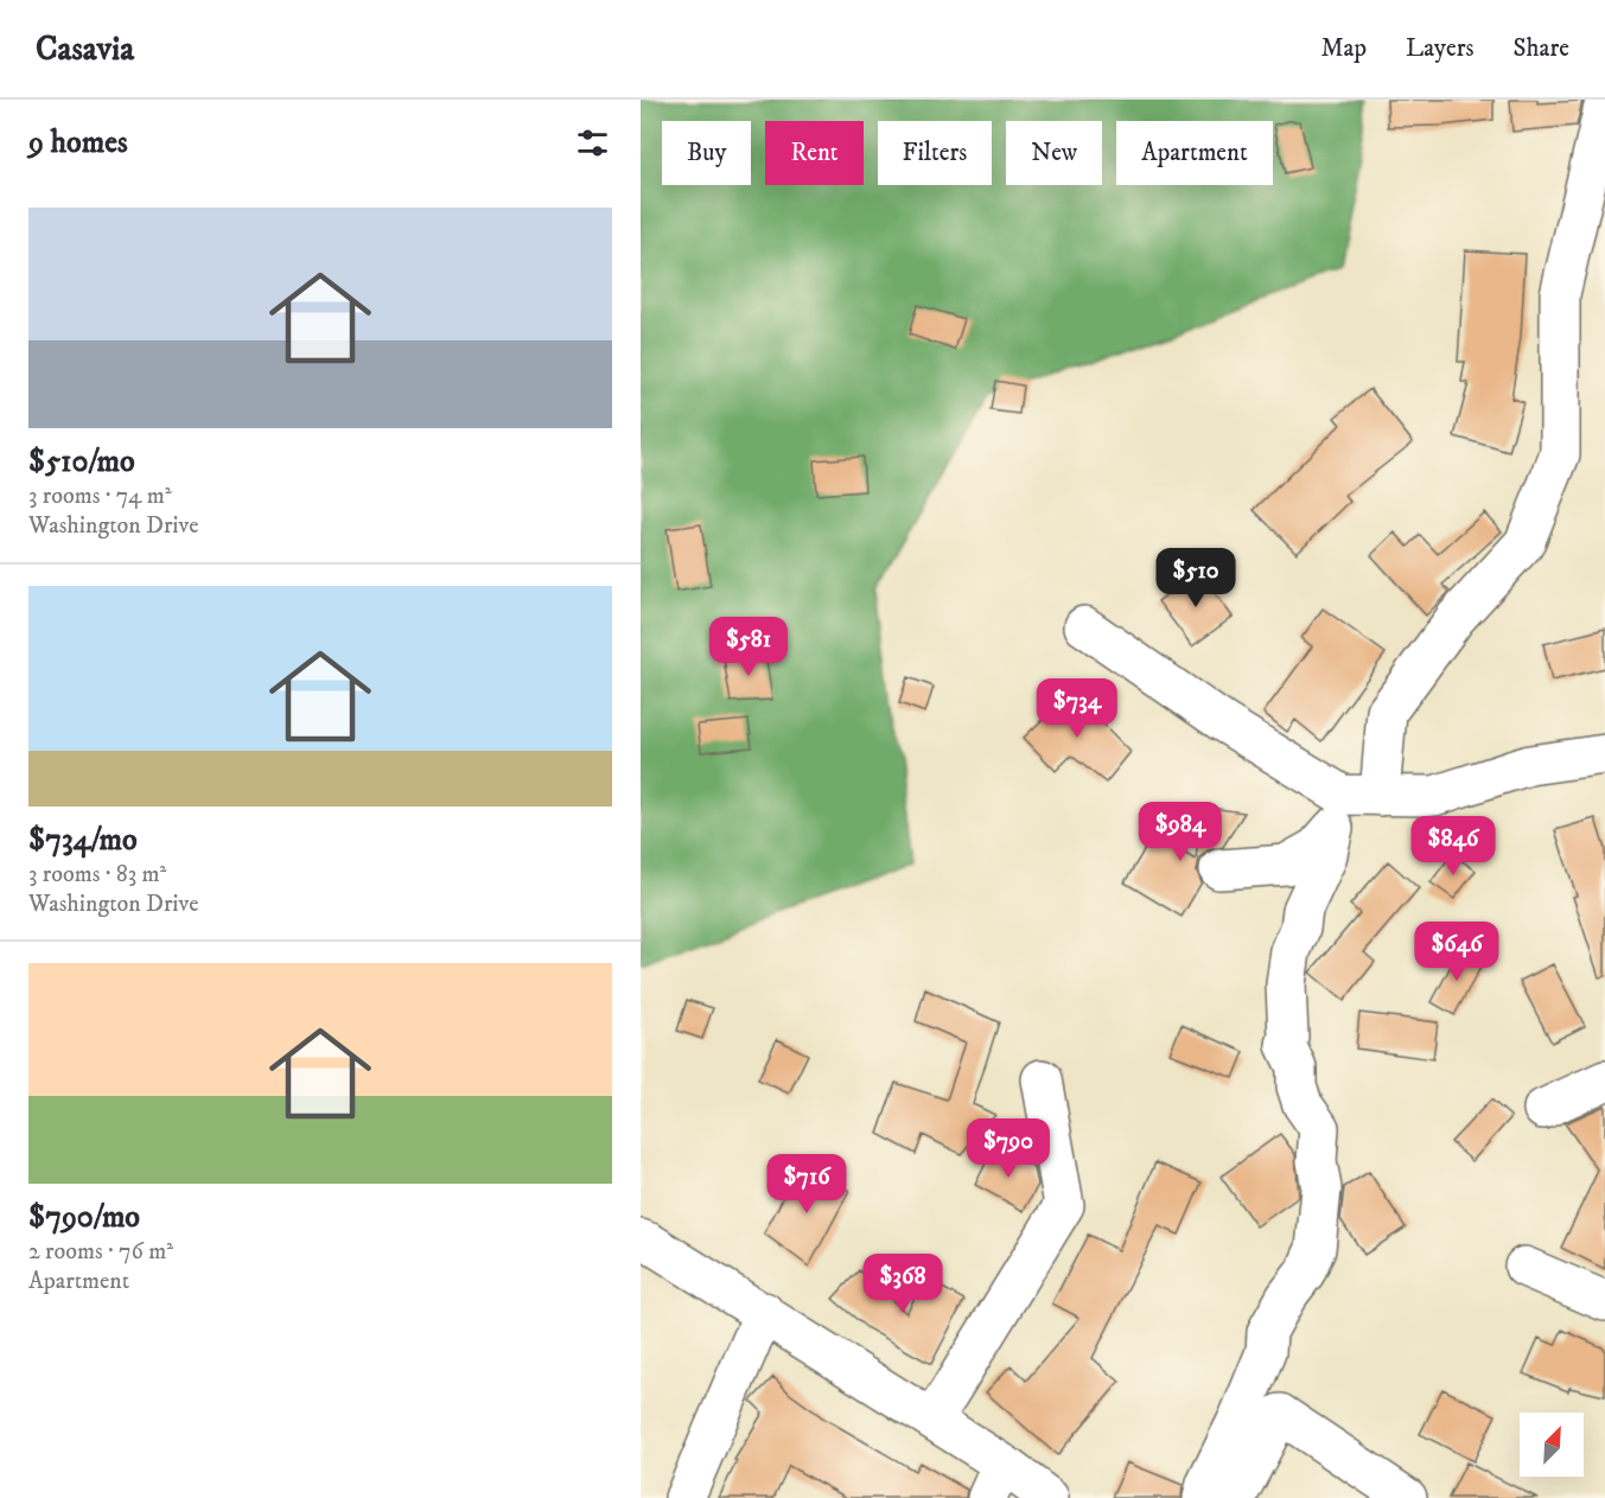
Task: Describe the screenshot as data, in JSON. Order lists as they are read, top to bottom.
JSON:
{
  "north": "top right",
  "page": {
    "header": "Casavia",
    "nav": ["Map", "Layers", "Share"],
    "heading": "9 homes",
    "chip": [
      "Buy",
      "Rent",
      "Filters",
      "New",
      "Apartment"
    ],
    "list": [
      {
        "name": "$510/mo",
        "note": "3 rooms · 74 m² · Washington Drive"
      },
      {
        "name": "$734/mo",
        "note": "3 rooms · 83 m² · Washington Drive"
      },
      {
        "name": "$790/mo",
        "note": "2 rooms · 76 m² · Apartment"
      }
    ],
    "price": [
      "$510",
      "$581",
      "$734",
      "$984",
      "$846",
      "$646",
      "$790",
      "$716",
      "$368"
    ]
  }
}
